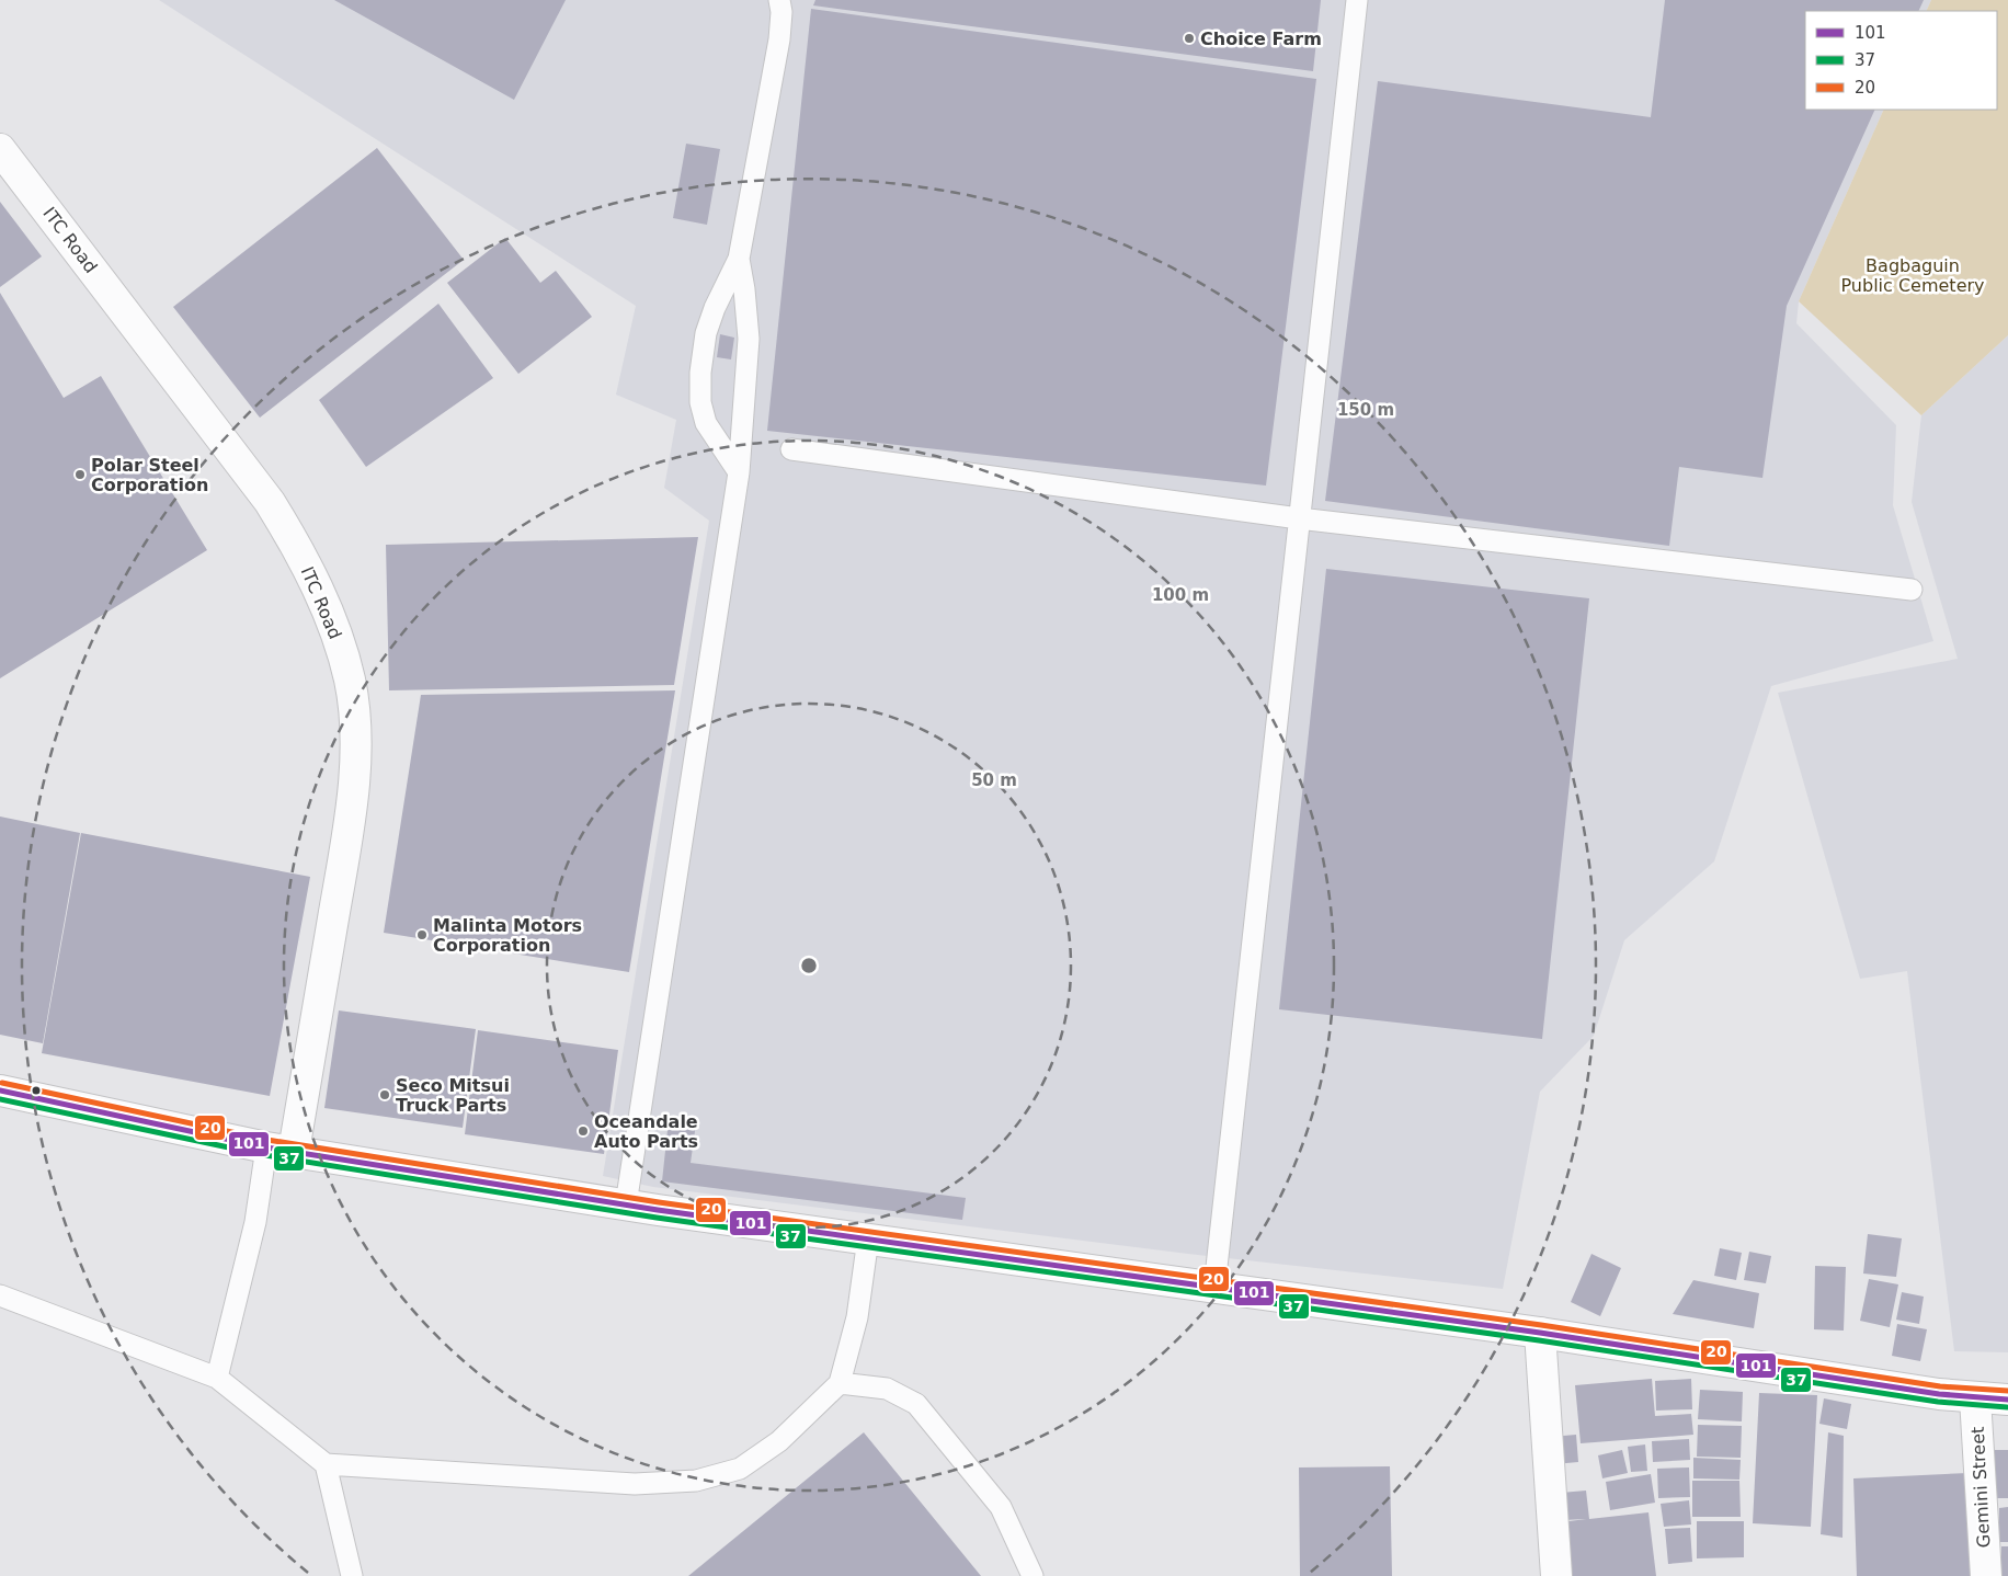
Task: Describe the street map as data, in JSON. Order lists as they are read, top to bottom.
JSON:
{
  "streets": {
    "main road": ["ITC Road", "Gemini Street"]
  },
  "parks": ["Bagbaguin Public Cemetery"],
  "places": [
    "Choice Farm",
    "Polar Steel Corporation",
    "Malinta Motors Corporation",
    "Seco Mitsui Truck Parts",
    "Oceandale Auto Parts"
  ],
  "lines": ["transit line 20", "transit line 101", "transit line 37"],
  "legend": ["101", "37", "20"],
  "rings": ["150 m", "100 m", "50 m"]
}
